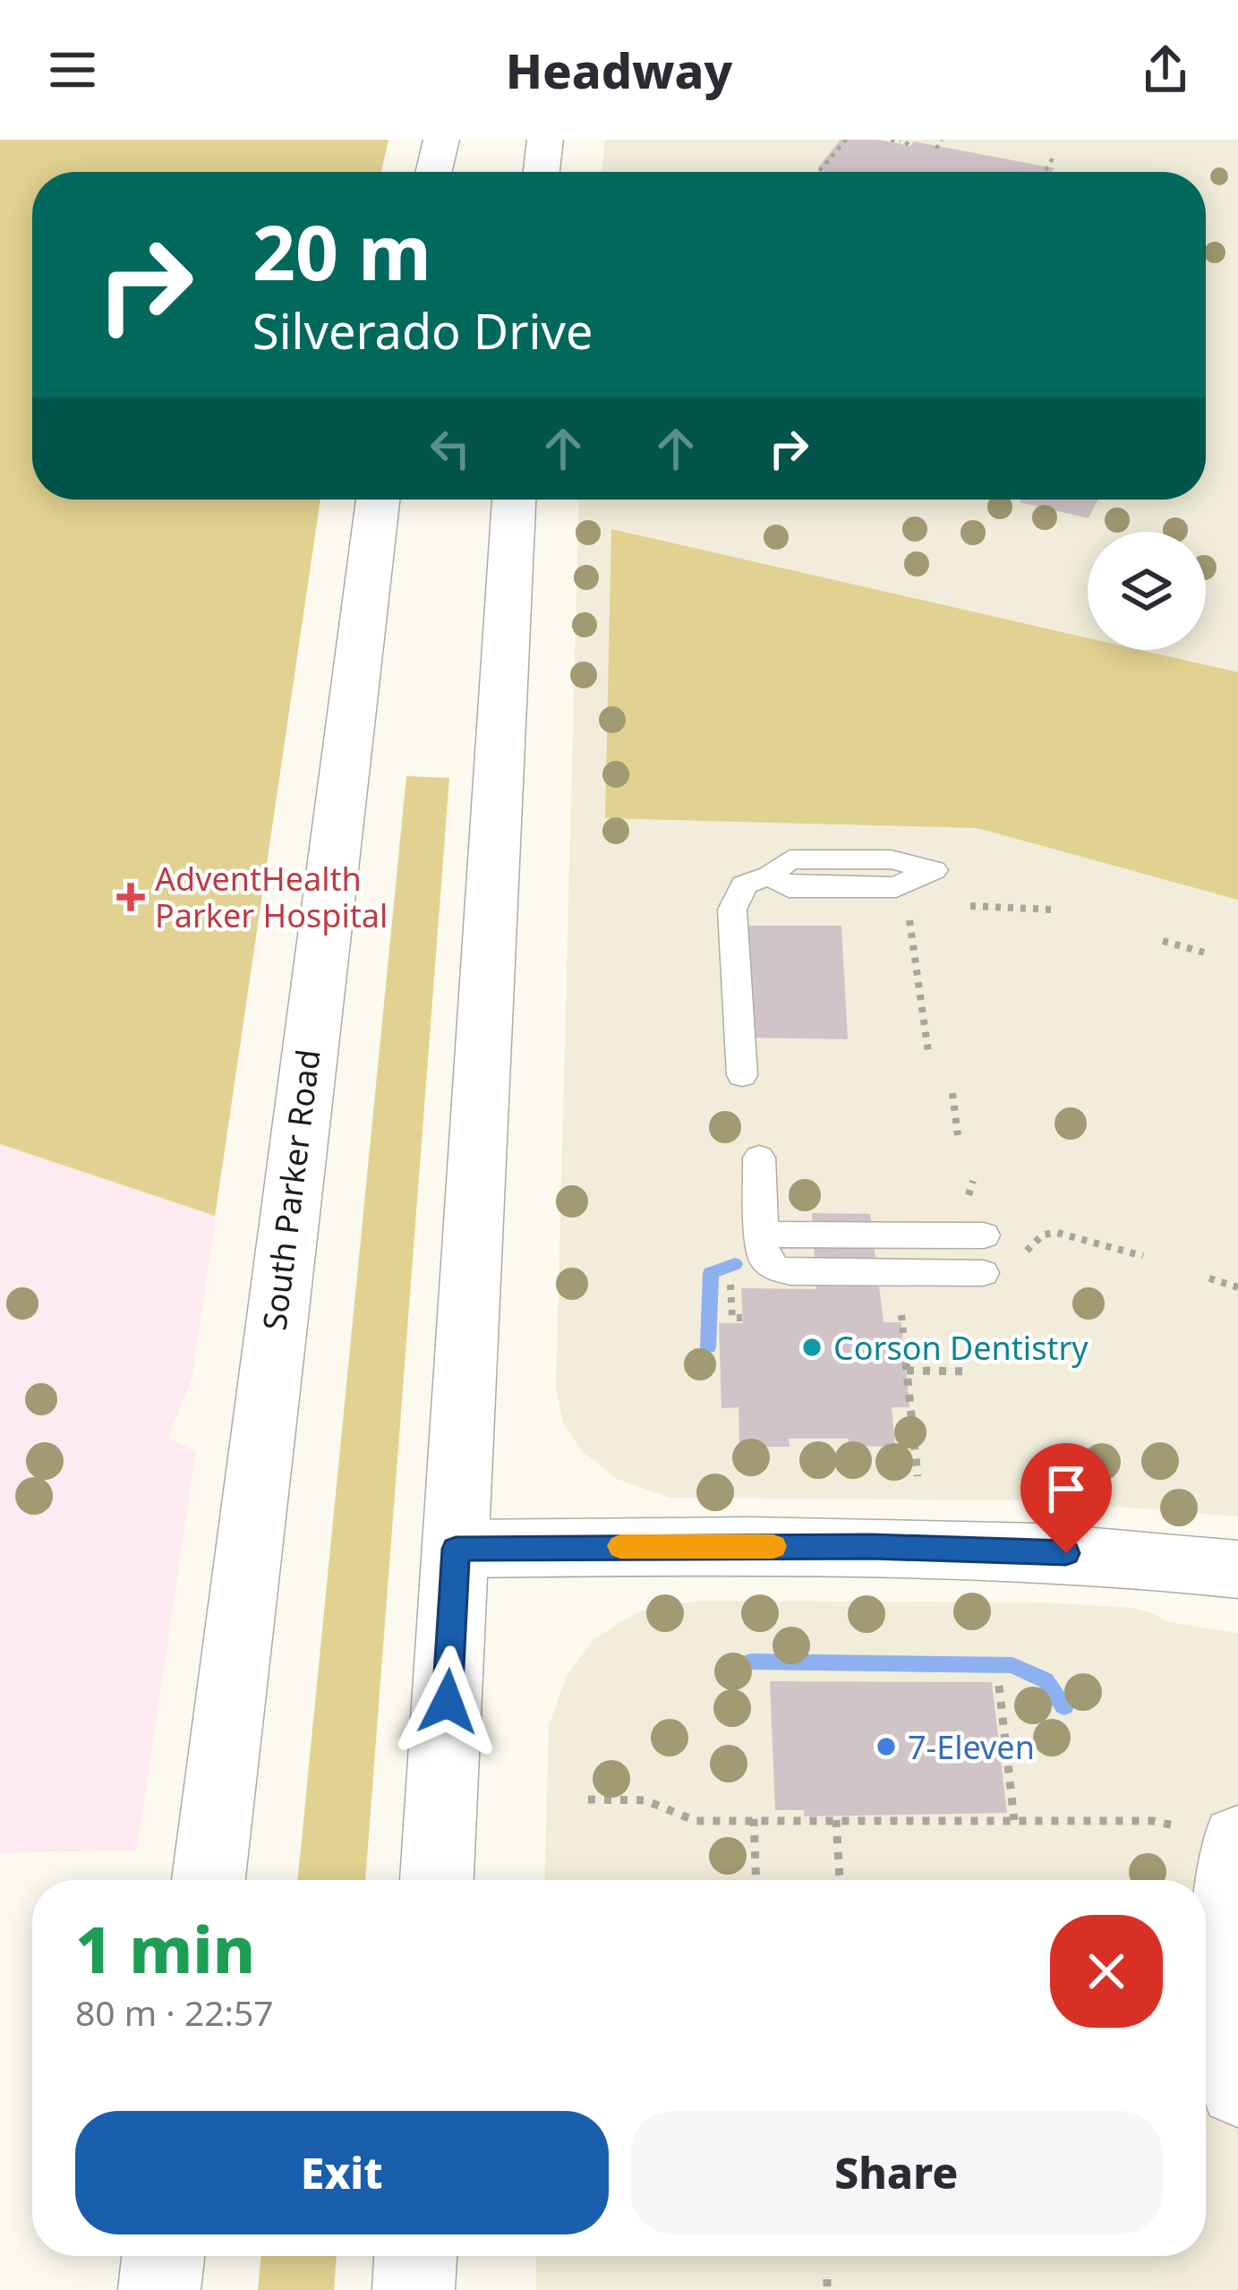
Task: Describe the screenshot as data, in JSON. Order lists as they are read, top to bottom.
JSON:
{
  "streets": {
    "main road": ["South Parker Road"]
  },
  "places": {
    "health": ["AdventHealth Parker Hospital"],
    "other": ["Corson Dentistry", "7-Eleven"]
  },
  "page": {
    "header": "Headway",
    "turn": ["20 m", "Silverado Drive"],
    "heading": ["1 min", "80 m · 22:57"],
    "buttons": ["Exit", "Share"]
  }
}
